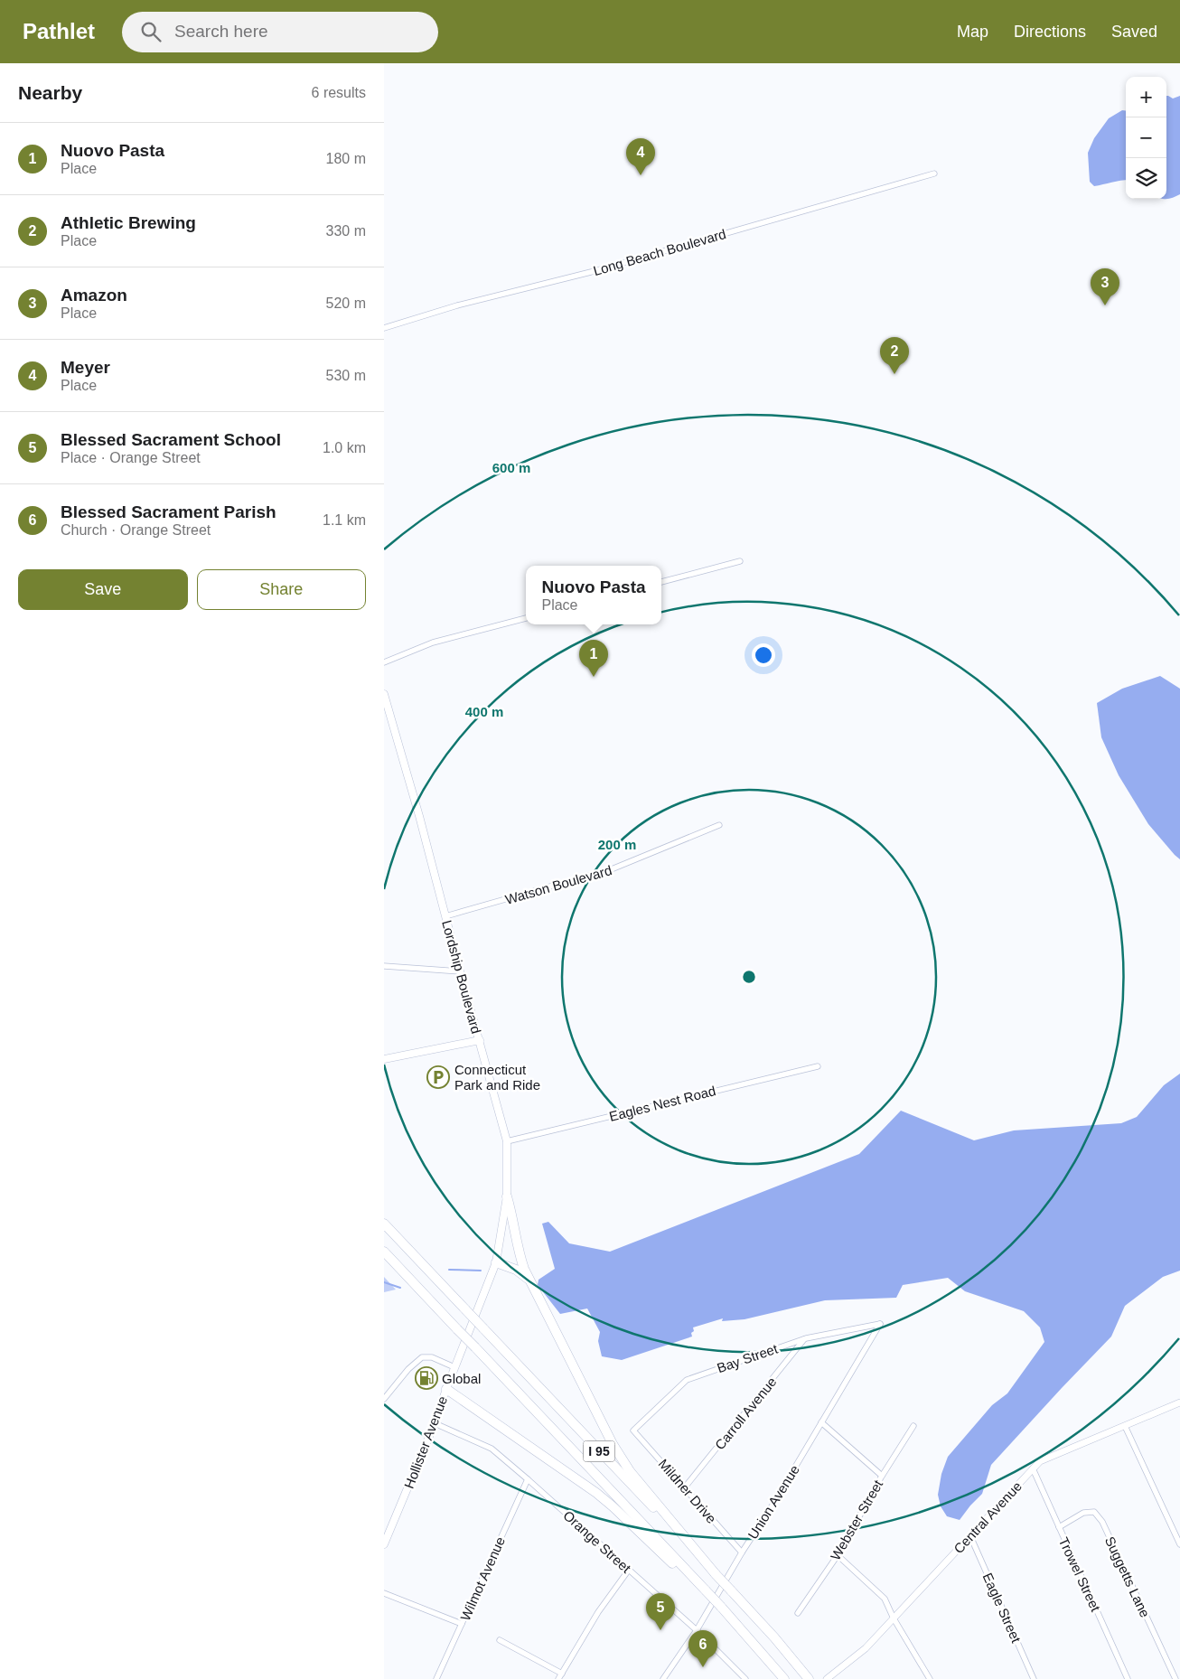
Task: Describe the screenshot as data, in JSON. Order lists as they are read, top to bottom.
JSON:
{
  "streets": {
    "highway": ["I 95"],
    "main road": ["Lordship Boulevard", "Hollister Avenue"],
    "street": [
      "Long Beach Boulevard",
      "Watson Boulevard",
      "Eagles Nest Road",
      "Bay Street",
      "Carroll Avenue",
      "Mildner Drive",
      "Union Avenue",
      "Central Avenue",
      "Webster Street",
      "Orange Street",
      "Trowel Street",
      "Suggetts Lane",
      "Wilmot Avenue",
      "Eagle Street"
    ]
  },
  "crossings": [
    ["Watson Boulevard", "Lordship Boulevard"],
    ["Lordship Boulevard", "Eagles Nest Road"],
    ["Lordship Boulevard", "Hollister Avenue"],
    ["Bay Street", "Carroll Avenue"],
    ["Bay Street", "Mildner Drive"],
    ["Bay Street", "Union Avenue"],
    ["Carroll Avenue", "Mildner Drive"],
    ["Hollister Avenue", "Orange Street"],
    ["Mildner Drive", "Union Avenue"],
    ["Union Avenue", "Orange Street"],
    ["Central Avenue", "Trowel Street"],
    ["Central Avenue", "Eagle Street"],
    ["Orange Street", "Wilmot Avenue"],
    ["Trowel Street", "Suggetts Lane"]
  ],
  "places": {
    "parking": ["Connecticut Park and Ride"],
    "fuel station": ["Global"]
  },
  "page": {
    "header": "Pathlet",
    "search": "Search here",
    "nav": ["Map", "Directions", "Saved"],
    "heading": ["Nearby", "6 results"],
    "map_buttons": ["+", "−"],
    "list": [
      {
        "mark": "1",
        "name": "Nuovo Pasta",
        "note": "Place",
        "value": "180 m"
      },
      {
        "mark": "2",
        "name": "Athletic Brewing",
        "note": "Place",
        "value": "330 m"
      },
      {
        "mark": "3",
        "name": "Amazon",
        "note": "Place",
        "value": "520 m"
      },
      {
        "mark": "4",
        "name": "Meyer",
        "note": "Place",
        "value": "530 m"
      },
      {
        "mark": "5",
        "name": "Blessed Sacrament School",
        "note": "Place · Orange Street",
        "value": "1.0 km"
      },
      {
        "mark": "6",
        "name": "Blessed Sacrament Parish",
        "note": "Church · Orange Street",
        "value": "1.1 km"
      }
    ],
    "pins": [
      "4",
      "3",
      "2",
      "1",
      "5",
      "6"
    ],
    "buttons": ["Save", "Share"],
    "popup": ["Nuovo Pasta", "Place"]
  },
  "rings": ["600 m", "400 m", "200 m"]
}
